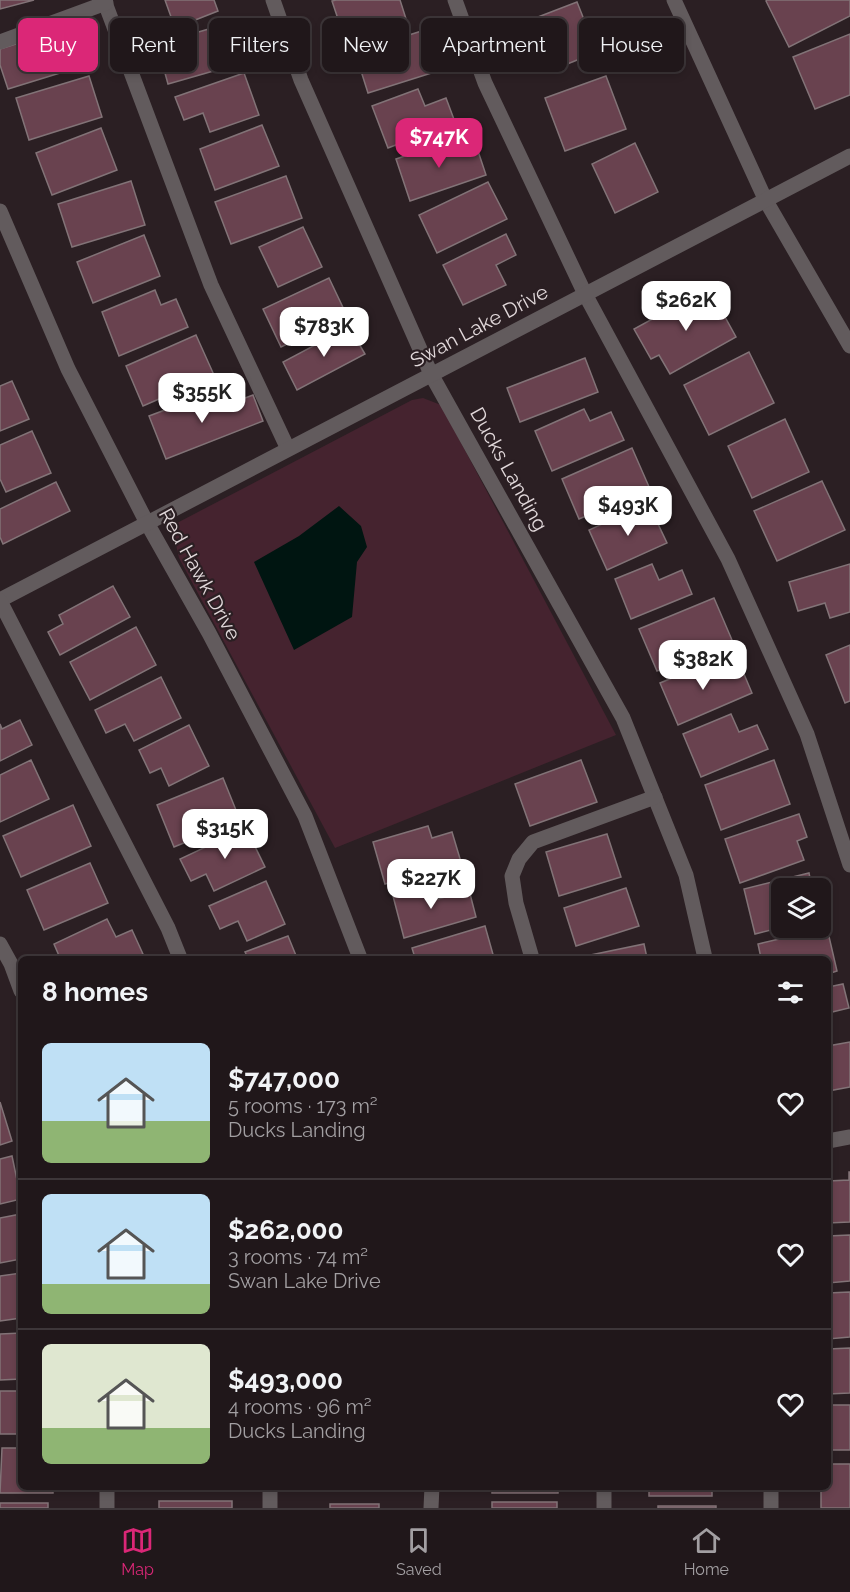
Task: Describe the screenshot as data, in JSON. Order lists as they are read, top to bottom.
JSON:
{
  "streets": {
    "street": ["Swan Lake Drive", "Ducks Landing", "Red Hawk Drive"]
  },
  "crossings": [
    ["Swan Lake Drive", "Ducks Landing"],
    ["Swan Lake Drive", "Red Hawk Drive"]
  ],
  "page": {
    "chip": [
      "Buy",
      "Rent",
      "Filters",
      "New",
      "Apartment",
      "House"
    ],
    "price": [
      "$747K",
      "$262K",
      "$783K",
      "$355K",
      "$493K",
      "$382K",
      "$315K",
      "$227K"
    ],
    "heading": "8 homes",
    "list": [
      {
        "name": "$747,000",
        "note": "5 rooms · 173 m² · Ducks Landing"
      },
      {
        "name": "$262,000",
        "note": "3 rooms · 74 m² · Swan Lake Drive"
      },
      {
        "name": "$493,000",
        "note": "4 rooms · 96 m² · Ducks Landing"
      }
    ],
    "tabs": ["Map", "Saved", "Home"]
  }
}
